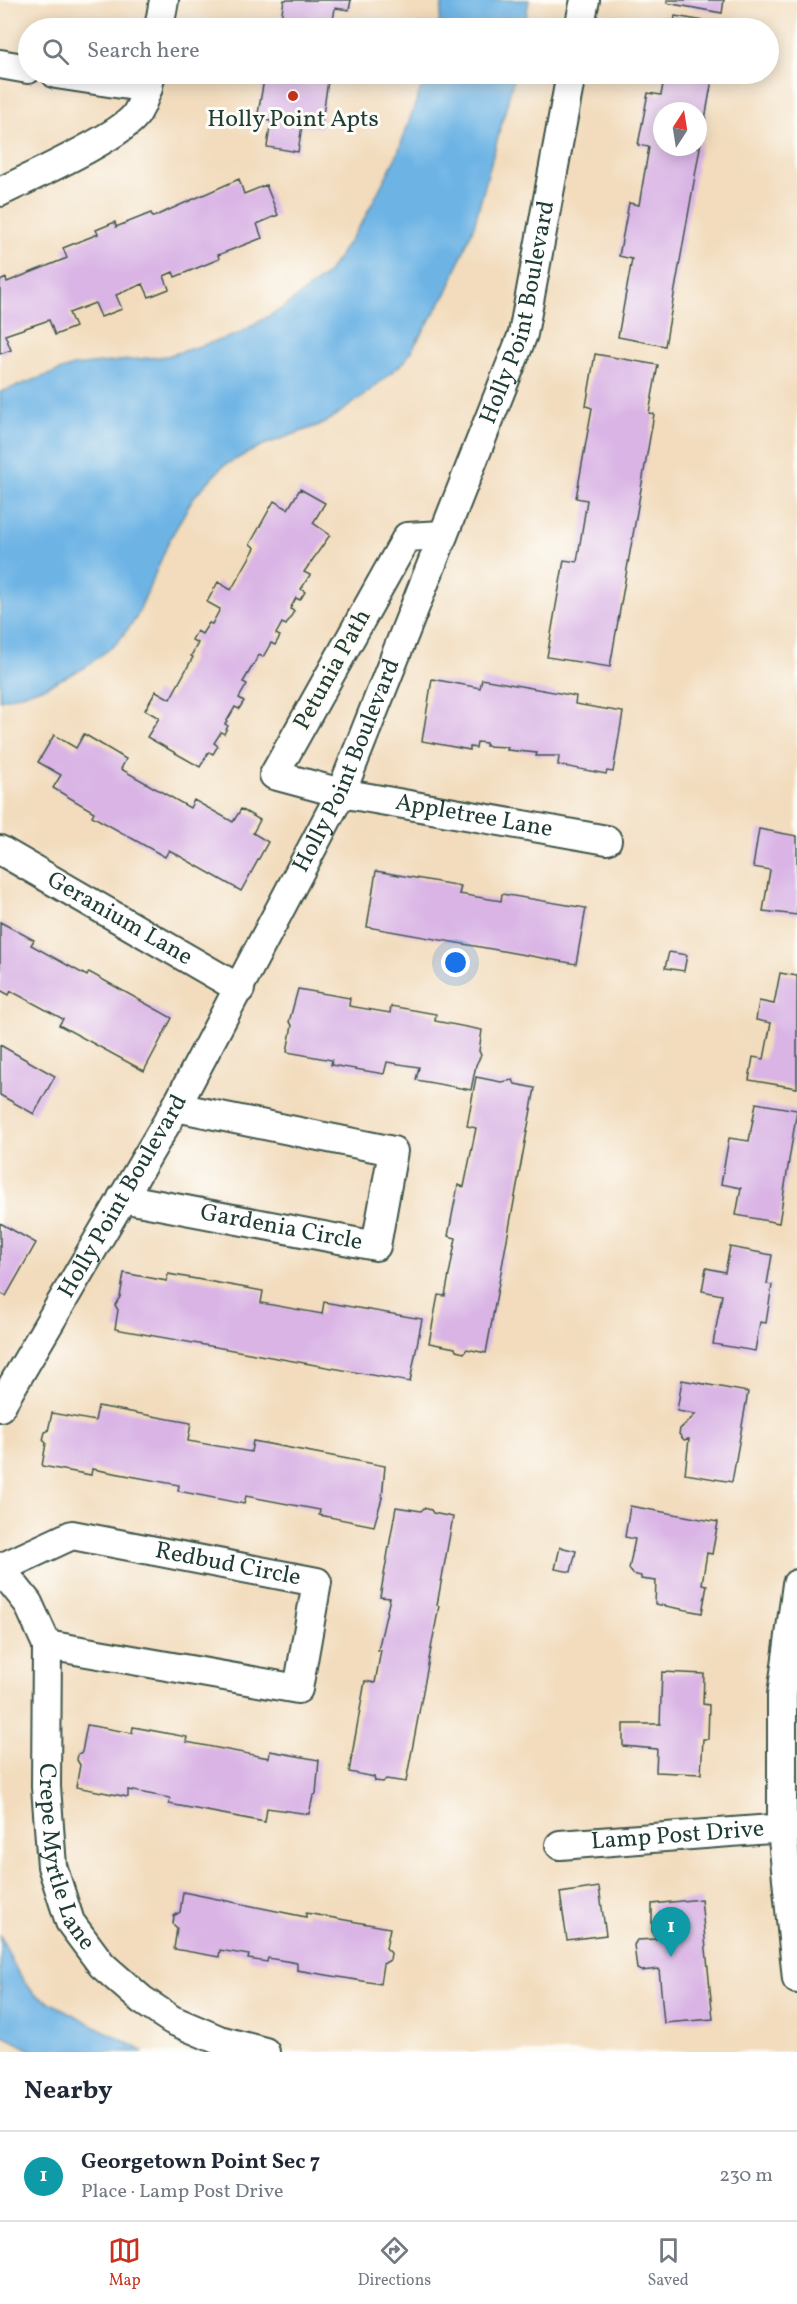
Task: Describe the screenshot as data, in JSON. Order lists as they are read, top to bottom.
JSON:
{
  "streets": {
    "street": [
      "Holly Point Boulevard",
      "Petunia Path",
      "Appletree Lane",
      "Geranium Lane",
      "Gardenia Circle",
      "Redbud Circle",
      "Lamp Post Drive",
      "Crepe Myrtle Lane"
    ]
  },
  "crossings": [
    ["Holly Point Boulevard", "Petunia Path"],
    ["Holly Point Boulevard", "Appletree Lane"],
    ["Holly Point Boulevard", "Geranium Lane"],
    ["Holly Point Boulevard", "Gardenia Circle"],
    ["Petunia Path", "Appletree Lane"],
    ["Redbud Circle", "Crepe Myrtle Lane"]
  ],
  "places": ["Holly Point Apts"],
  "north": "top",
  "page": {
    "search": "Search here",
    "pins": "1",
    "heading": "Nearby",
    "list": [
      {
        "mark": "1",
        "name": "Georgetown Point Sec 7",
        "note": "Place · Lamp Post Drive",
        "value": "230 m"
      }
    ],
    "nav": ["Map", "Directions", "Saved"]
  }
}
